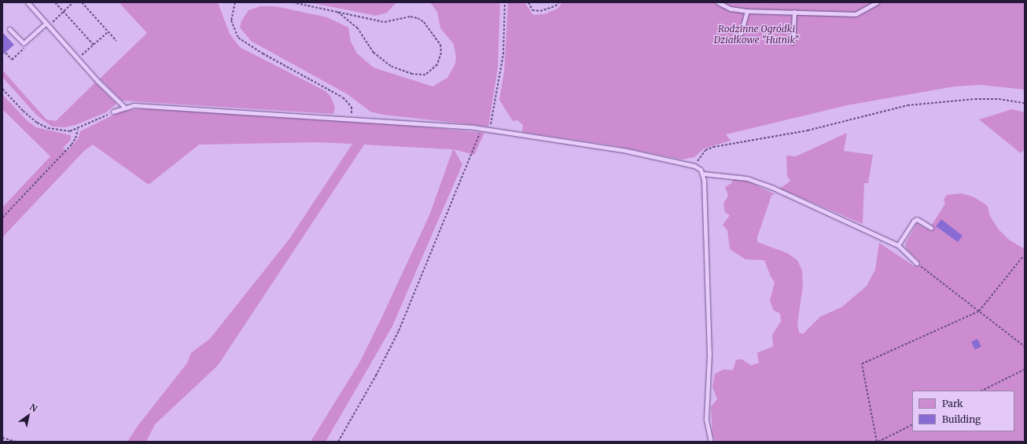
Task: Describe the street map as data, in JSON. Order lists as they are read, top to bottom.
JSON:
{
  "parks": ["Rodzinne Ogródki Działkowe \"Hutnik\""],
  "legend": ["Park", "Building"],
  "north": "top right"
}
